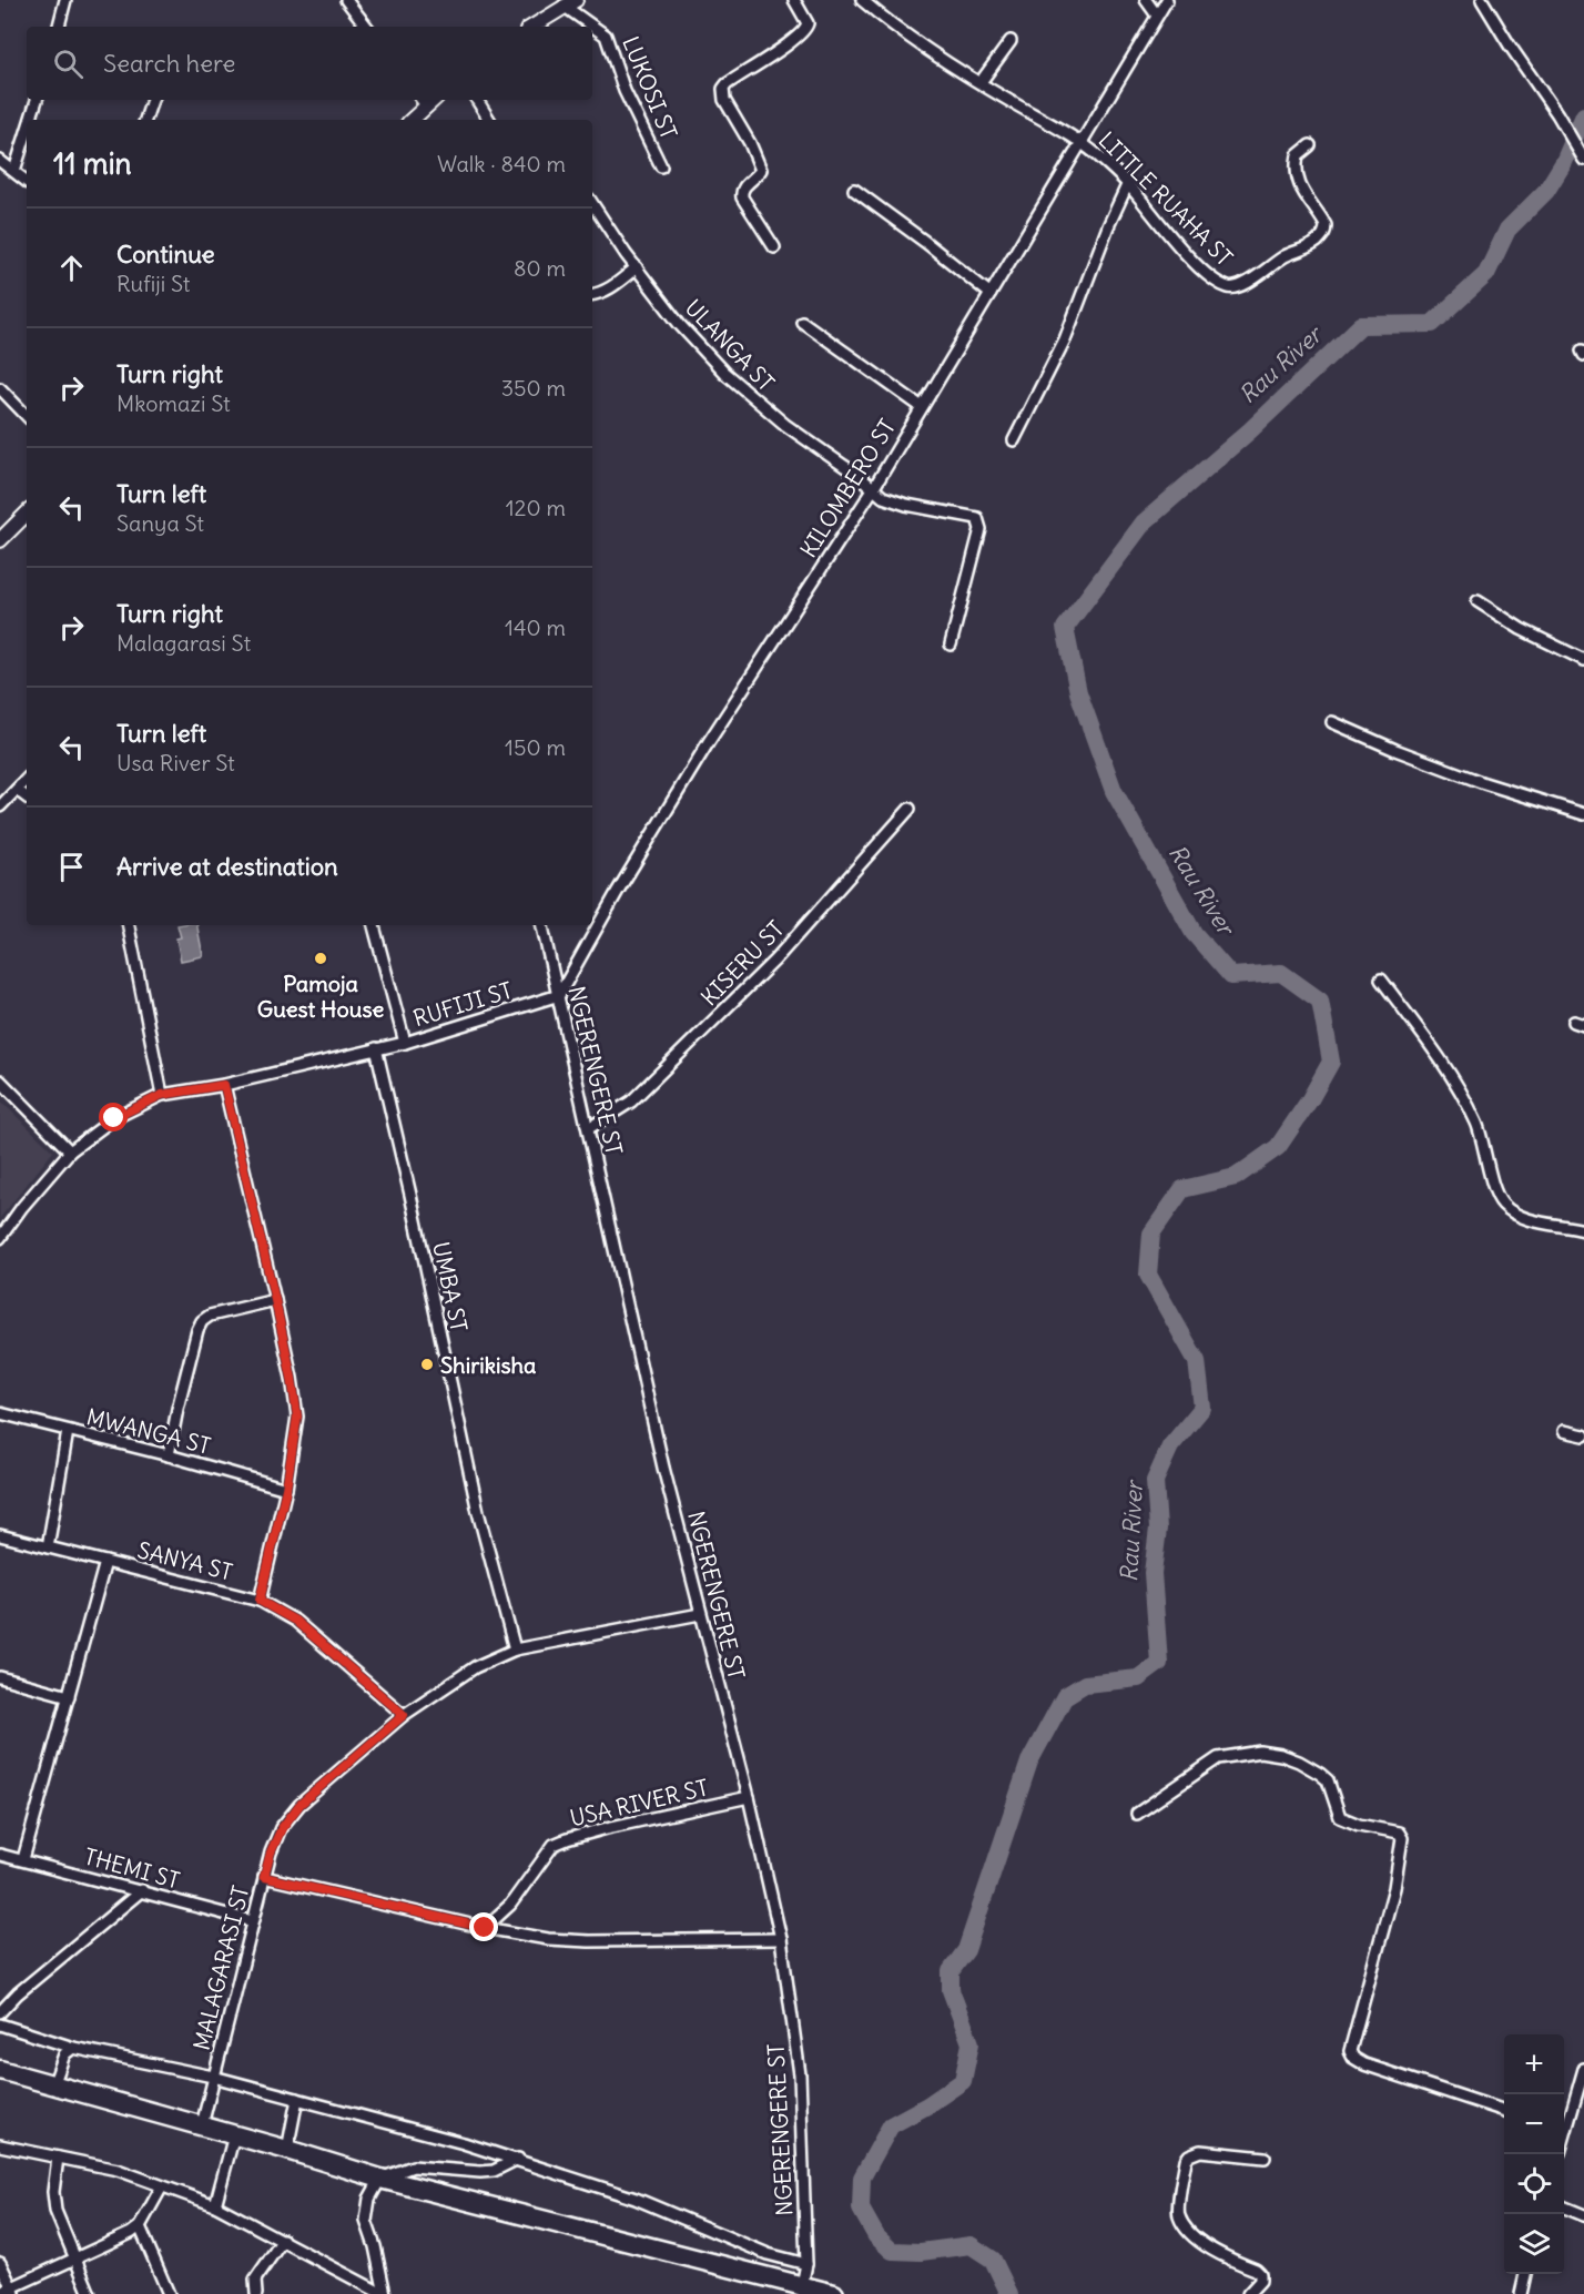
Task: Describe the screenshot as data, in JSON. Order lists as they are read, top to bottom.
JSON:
{
  "streets": {
    "street": [
      "LUKOSI ST",
      "LITTLE RUAHA ST",
      "ULANGA ST",
      "KILOMBERO ST",
      "KISERU ST",
      "RUFIJI ST",
      "NGERENGERE ST",
      "UMBA ST",
      "MWANGA ST",
      "SANYA ST",
      "USA RIVER ST",
      "THEMI ST",
      "MALAGARASI ST"
    ]
  },
  "crossings": [
    ["LITTLE RUAHA ST", "KILOMBERO ST"],
    ["ULANGA ST", "KILOMBERO ST"],
    ["KILOMBERO ST", "RUFIJI ST"],
    ["KILOMBERO ST", "NGERENGERE ST"],
    ["KISERU ST", "NGERENGERE ST"],
    ["RUFIJI ST", "NGERENGERE ST"],
    ["RUFIJI ST", "UMBA ST"],
    ["NGERENGERE ST", "USA RIVER ST"],
    ["NGERENGERE ST", "MALAGARASI ST"],
    ["UMBA ST", "MALAGARASI ST"],
    ["SANYA ST", "MALAGARASI ST"],
    ["THEMI ST", "MALAGARASI ST"]
  ],
  "water": ["Rau River"],
  "places": ["Pamoja Guest House", "Shirikisha"],
  "page": {
    "search": "Search here",
    "heading": ["11 min", "Walk · 840 m"],
    "list": [
      ["Continue", "Rufiji St", "80 m"],
      ["Turn right", "Mkomazi St", "350 m"],
      ["Turn left", "Sanya St", "120 m"],
      ["Turn right", "Malagarasi St", "140 m"],
      ["Turn left", "Usa River St", "150 m"],
      "Arrive at destination"
    ],
    "map_buttons": ["+", "−"]
  }
}
